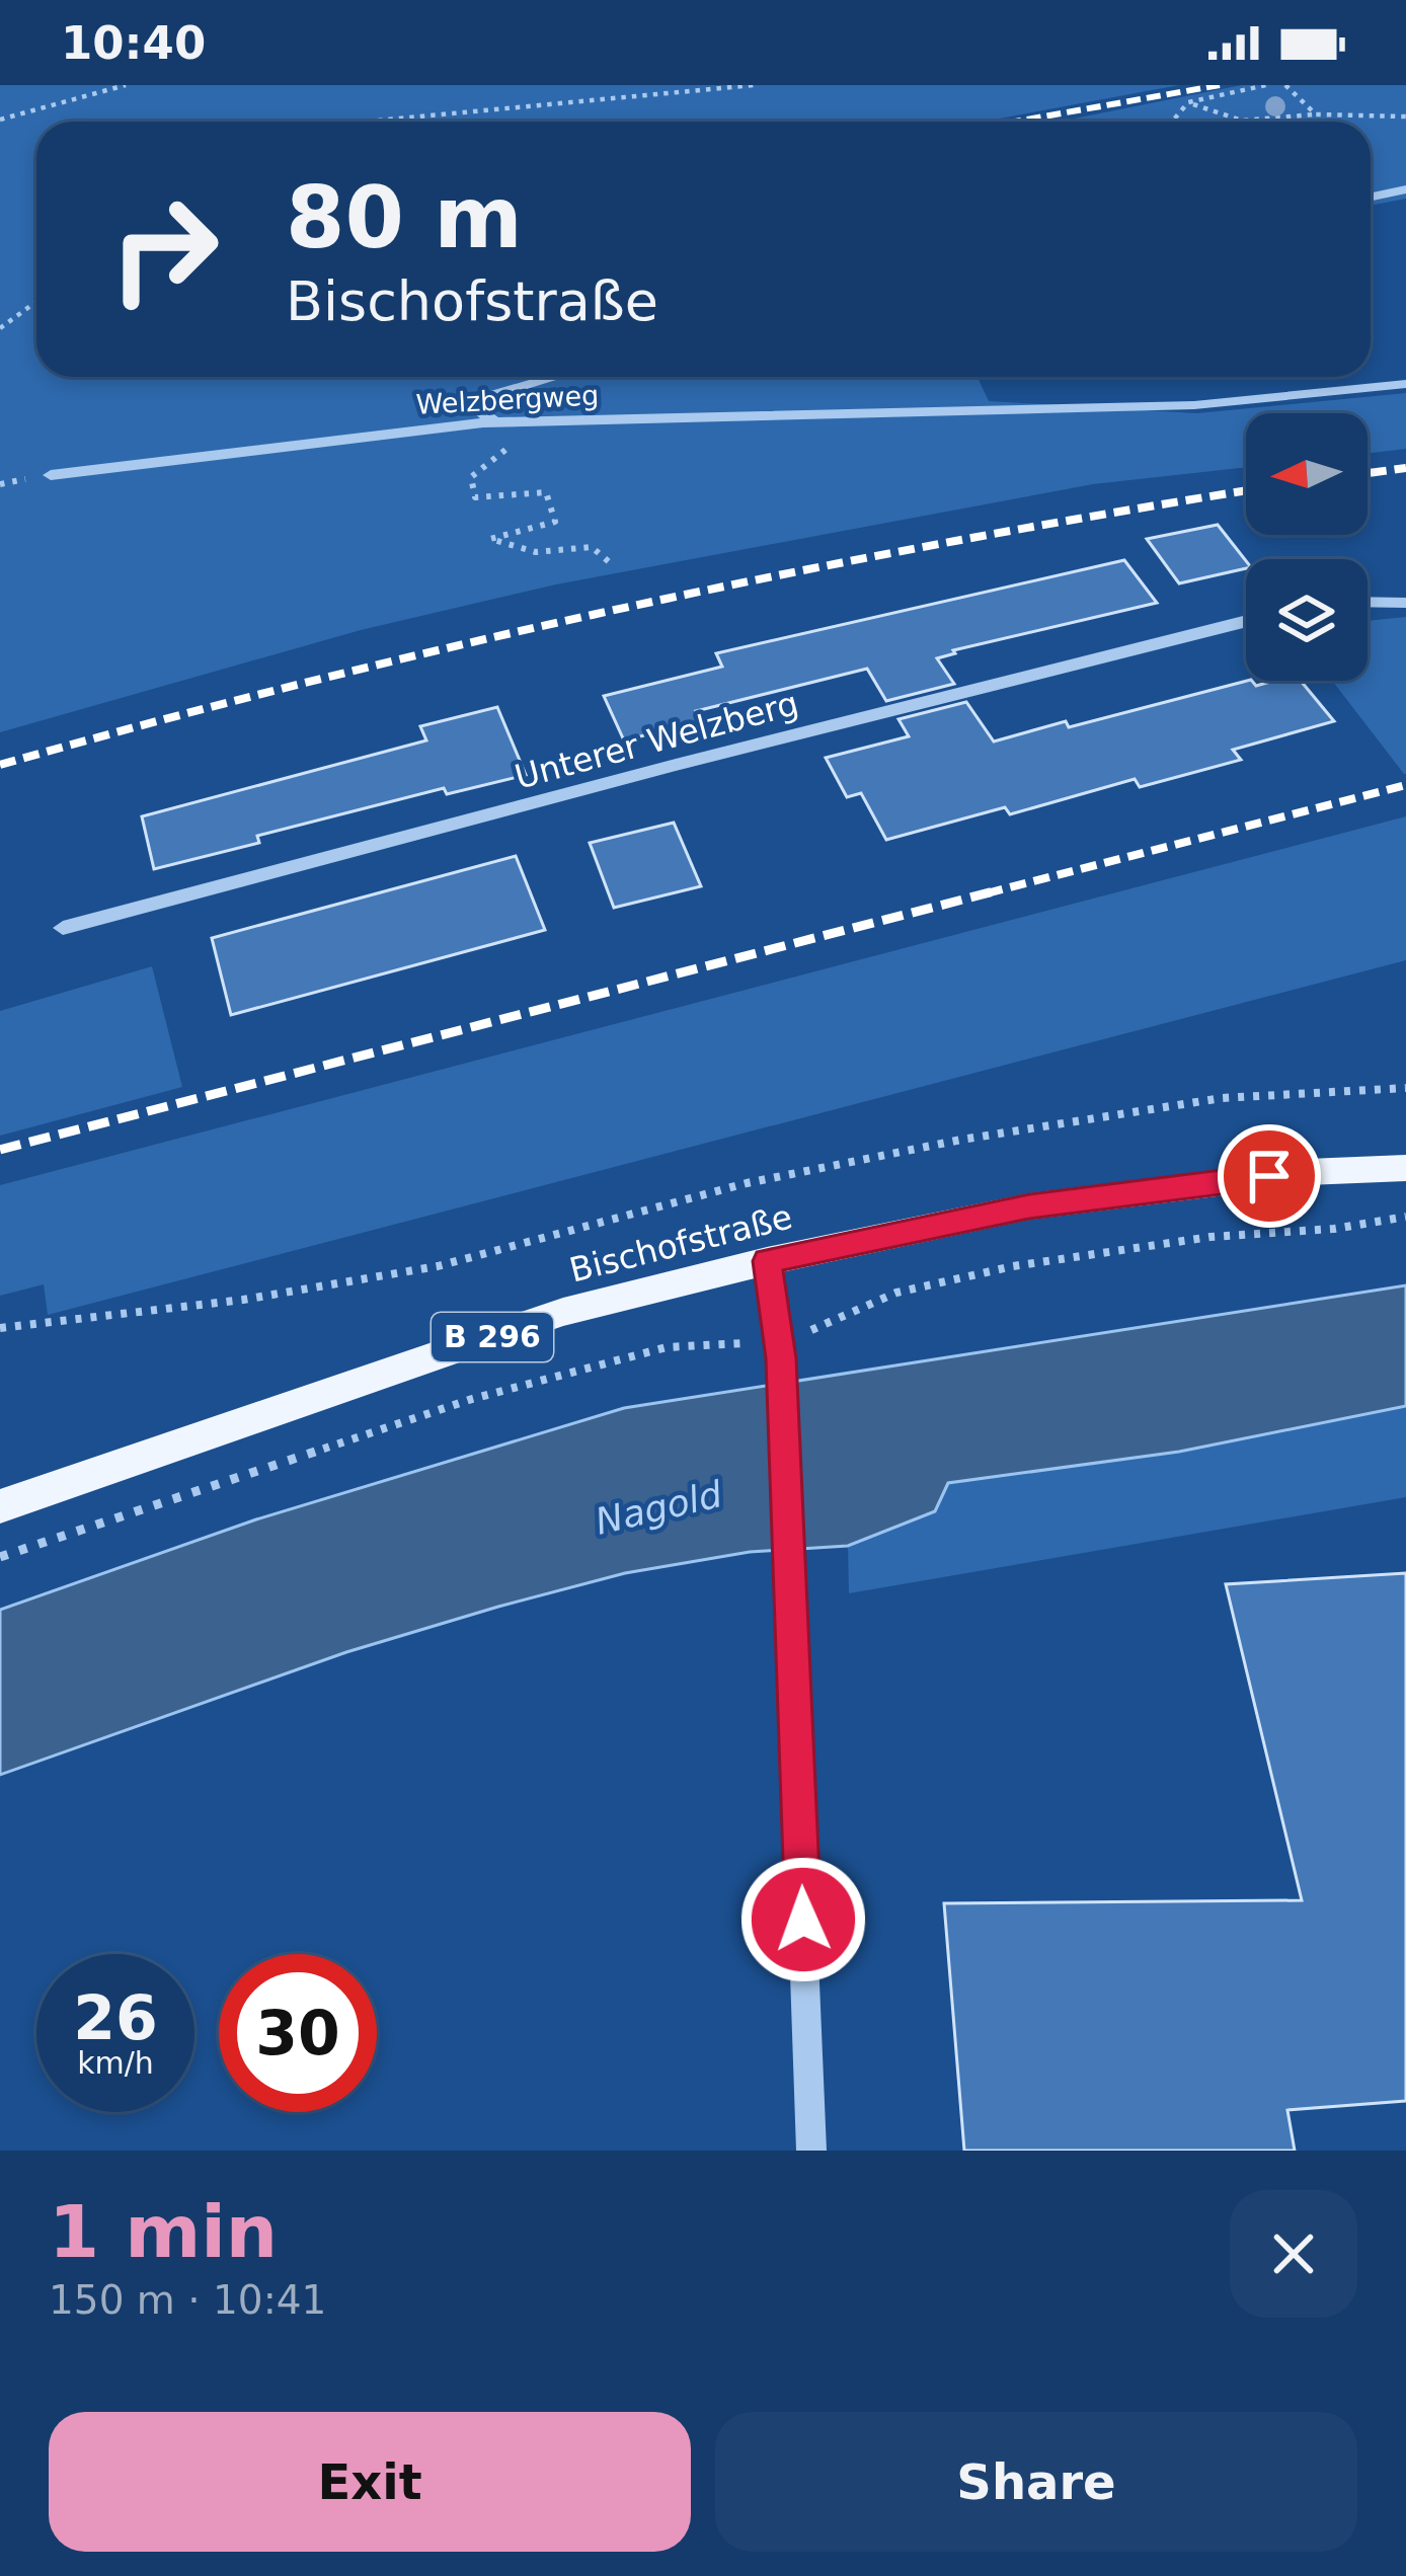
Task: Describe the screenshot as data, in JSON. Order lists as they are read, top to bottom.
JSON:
{
  "streets": {
    "main road": ["Bischofstraße", "B 296"],
    "street": ["Welzbergweg", "Unterer Welzberg"]
  },
  "water": ["Nagold"],
  "north": "left",
  "page": {
    "status": "10:40",
    "turn": ["80 m", "Bischofstraße"],
    "speed": "26 km/h",
    "limit": "30",
    "heading": ["1 min", "150 m · 10:41"],
    "buttons": ["Exit", "Share"]
  }
}
